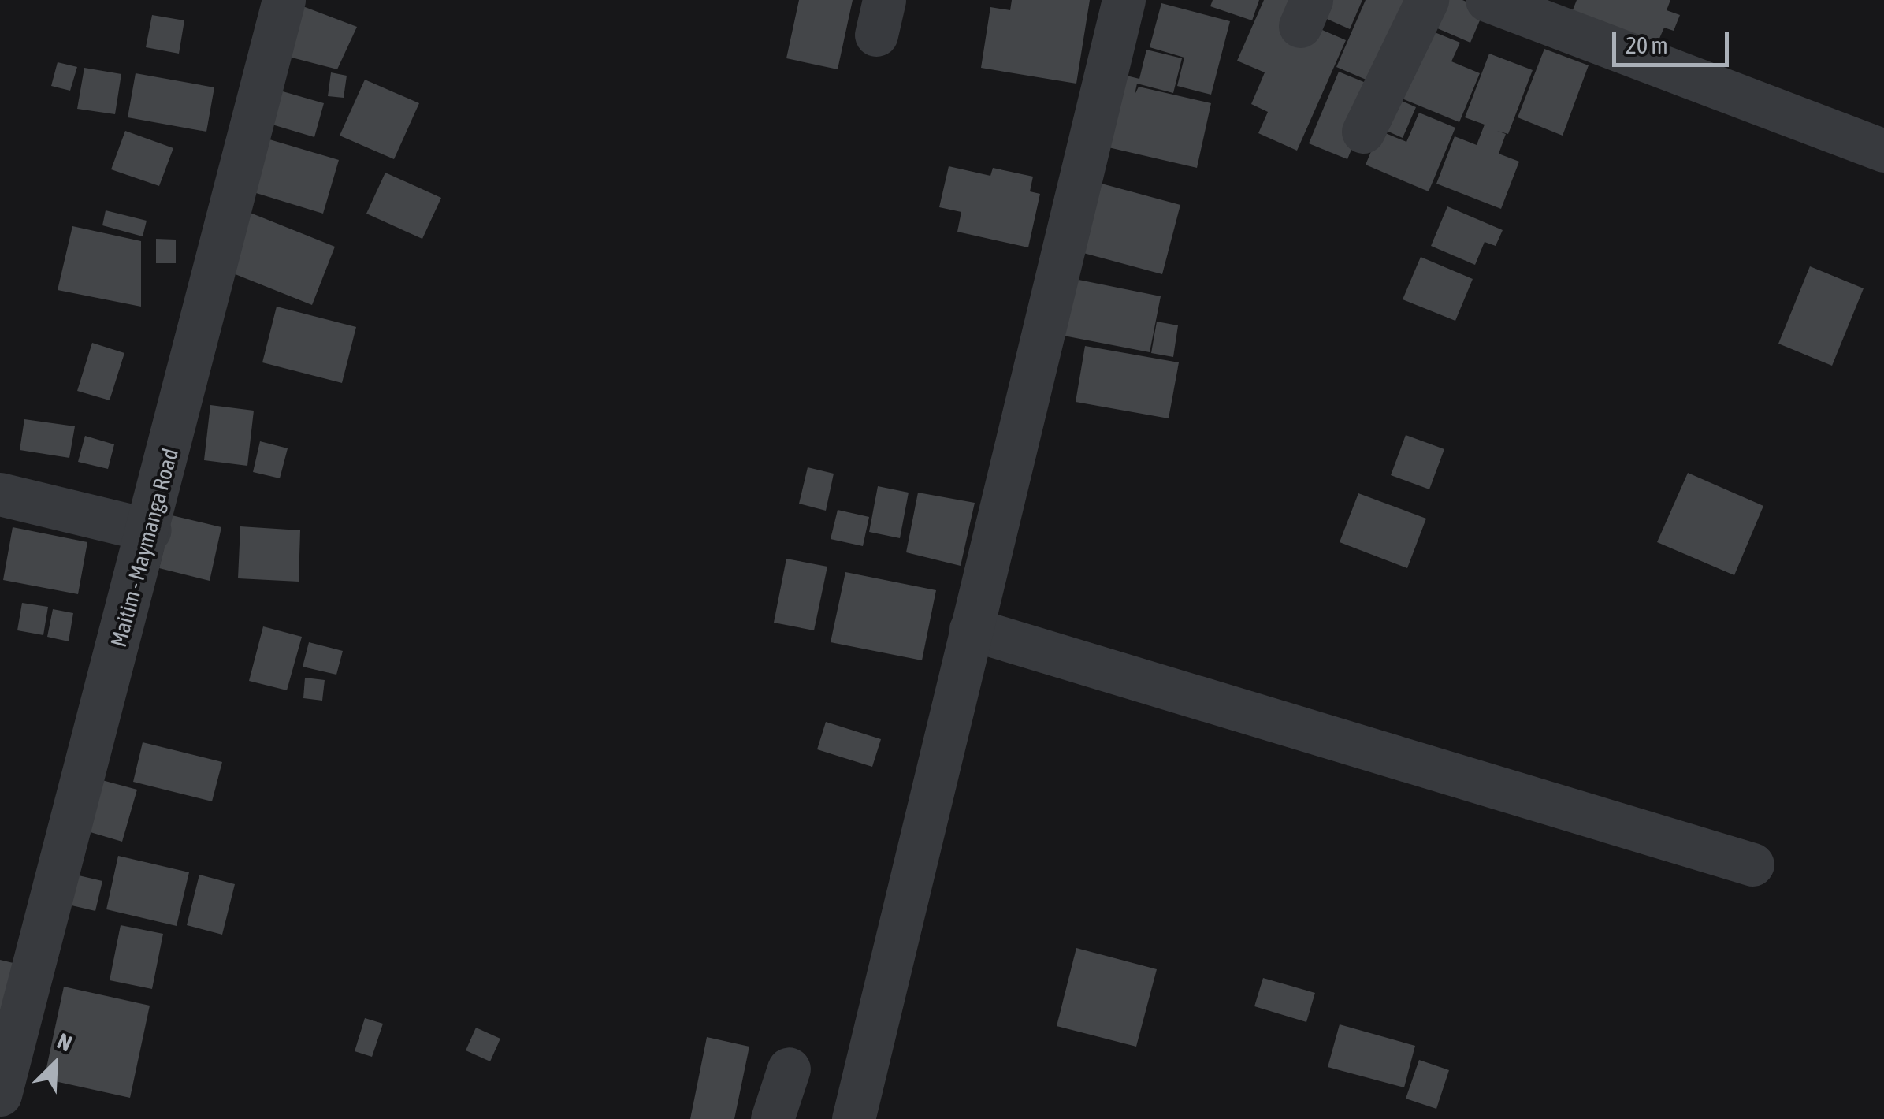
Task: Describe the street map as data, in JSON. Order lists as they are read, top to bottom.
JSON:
{
  "streets": {
    "street": ["Maitim - Maymanga Road"]
  },
  "scale_bar": "20 m",
  "north": "top right"
}
